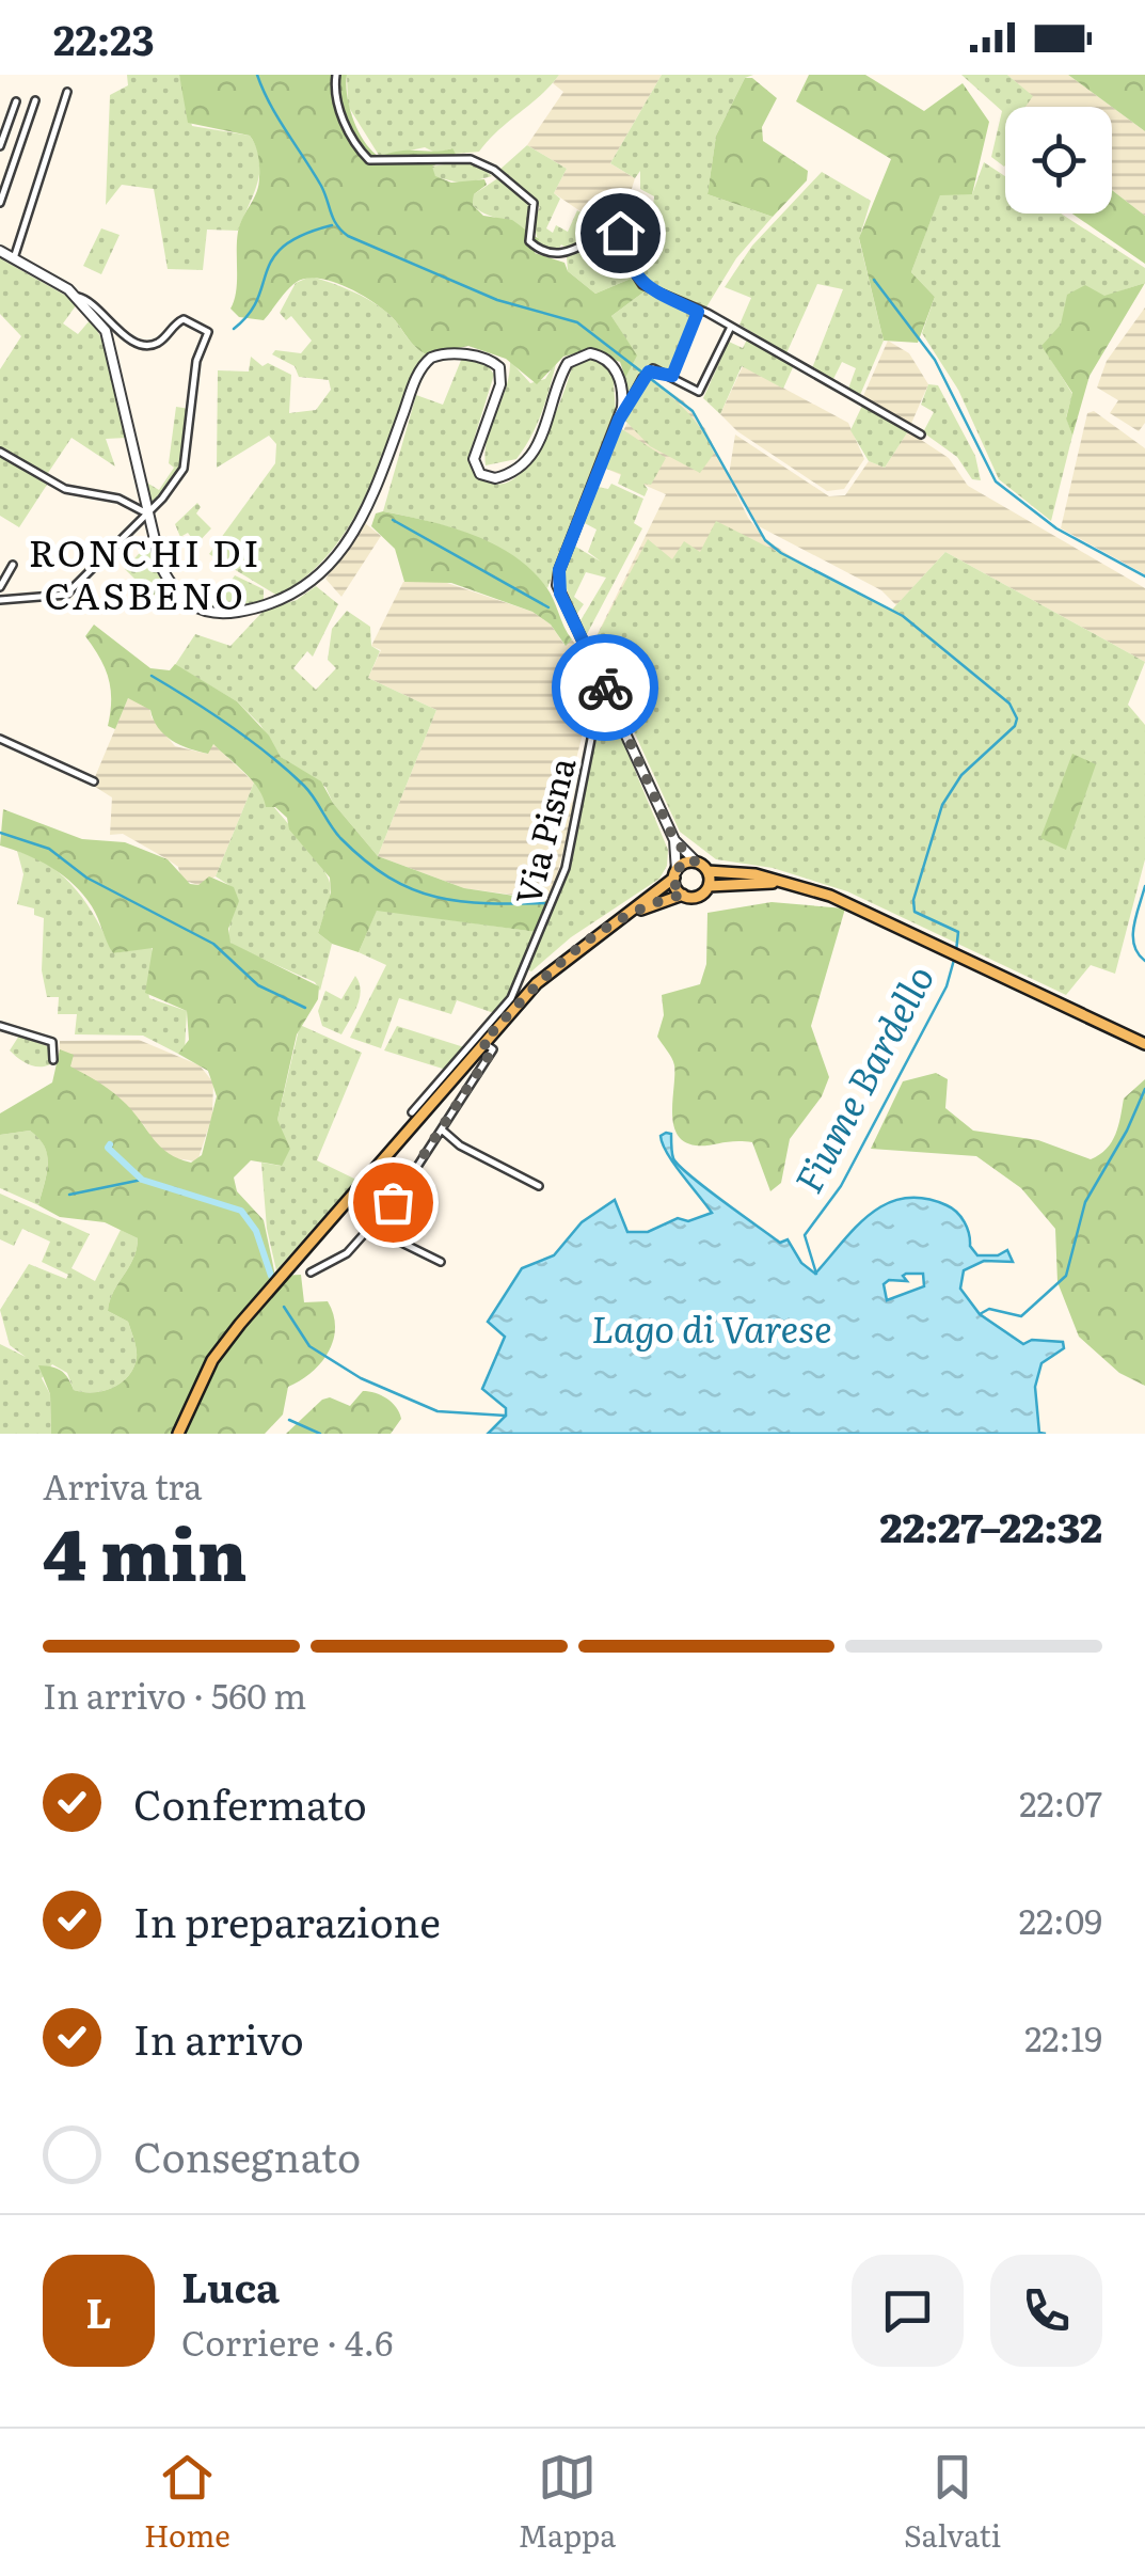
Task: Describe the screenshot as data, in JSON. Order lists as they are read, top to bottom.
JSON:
{
  "streets": {
    "street": ["Via Pisna"]
  },
  "districts": ["RONCHI DI CASBENO"],
  "water": ["Fiume Bardello", "Lago di Varese"],
  "page": {
    "status": "22:23",
    "heading": ["4 min", "Arriva tra", "22:27–22:32"],
    "panel": ["Luca", "Corriere · 4.6"],
    "bar": "In arrivo · 560 m",
    "list": [
      ["Confermato", "22:07"],
      ["In preparazione", "22:09"],
      ["In arrivo", "22:19"],
      "Consegnato"
    ],
    "round": "L",
    "tabs": ["Home", "Mappa", "Salvati"]
  }
}
